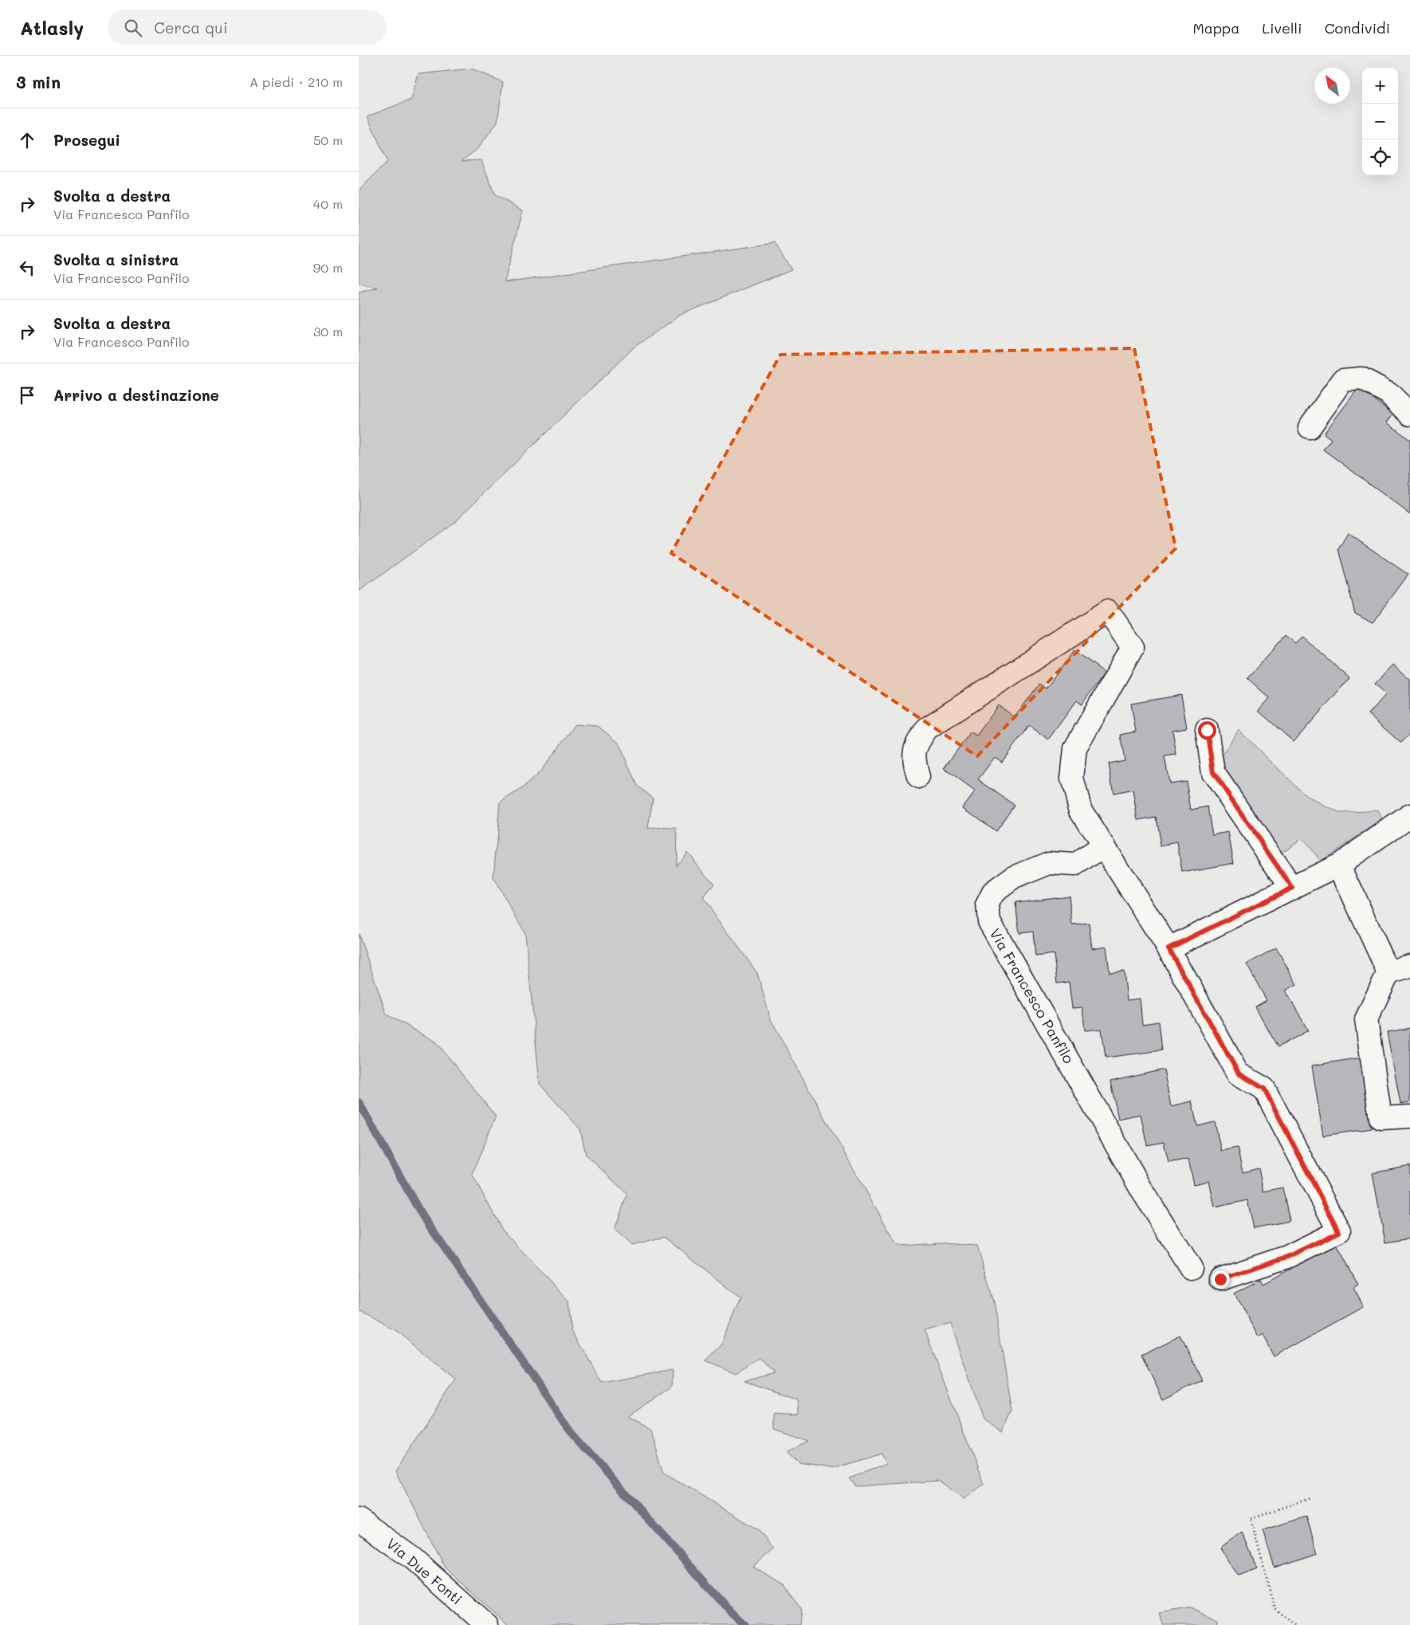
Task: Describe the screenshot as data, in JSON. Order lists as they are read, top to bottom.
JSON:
{
  "streets": {
    "street": ["Via Francesco Panfilo", "Via Due Fonti"]
  },
  "north": "top left",
  "page": {
    "header": "Atlasly",
    "search": "Cerca qui",
    "nav": ["Mappa", "Livelli", "Condividi"],
    "heading": ["3 min", "A piedi · 210 m"],
    "map_buttons": ["+", "−"],
    "list": [
      ["Prosegui", "50 m"],
      ["Svolta a destra", "Via Francesco Panfilo", "40 m"],
      ["Svolta a sinistra", "Via Francesco Panfilo", "90 m"],
      ["Svolta a destra", "Via Francesco Panfilo", "30 m"],
      "Arrivo a destinazione"
    ]
  }
}
